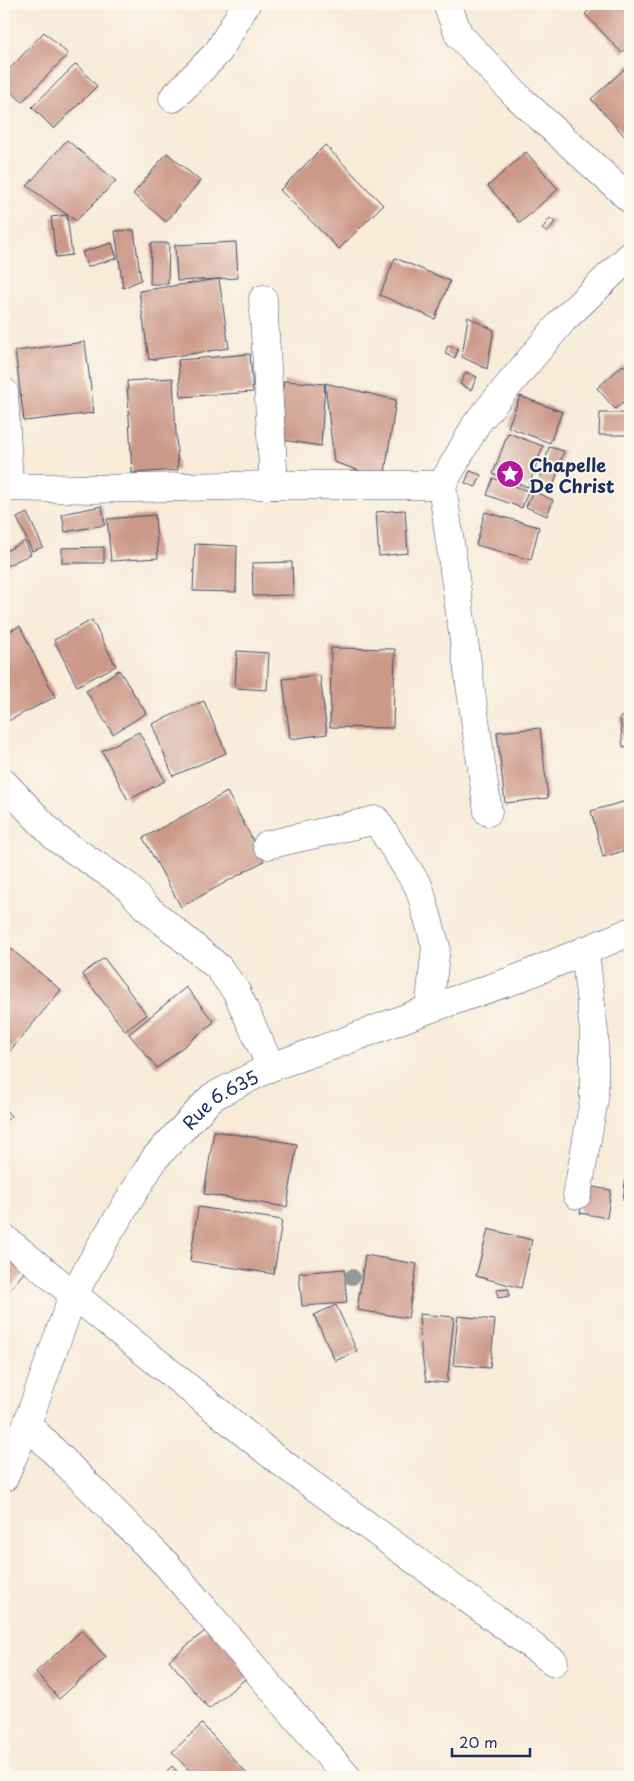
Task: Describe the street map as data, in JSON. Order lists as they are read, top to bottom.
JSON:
{
  "streets": {
    "street": ["Rue 6.635"]
  },
  "places": {
    "place": ["Chapelle De Christ"]
  },
  "scale_bar": "20 m"
}
